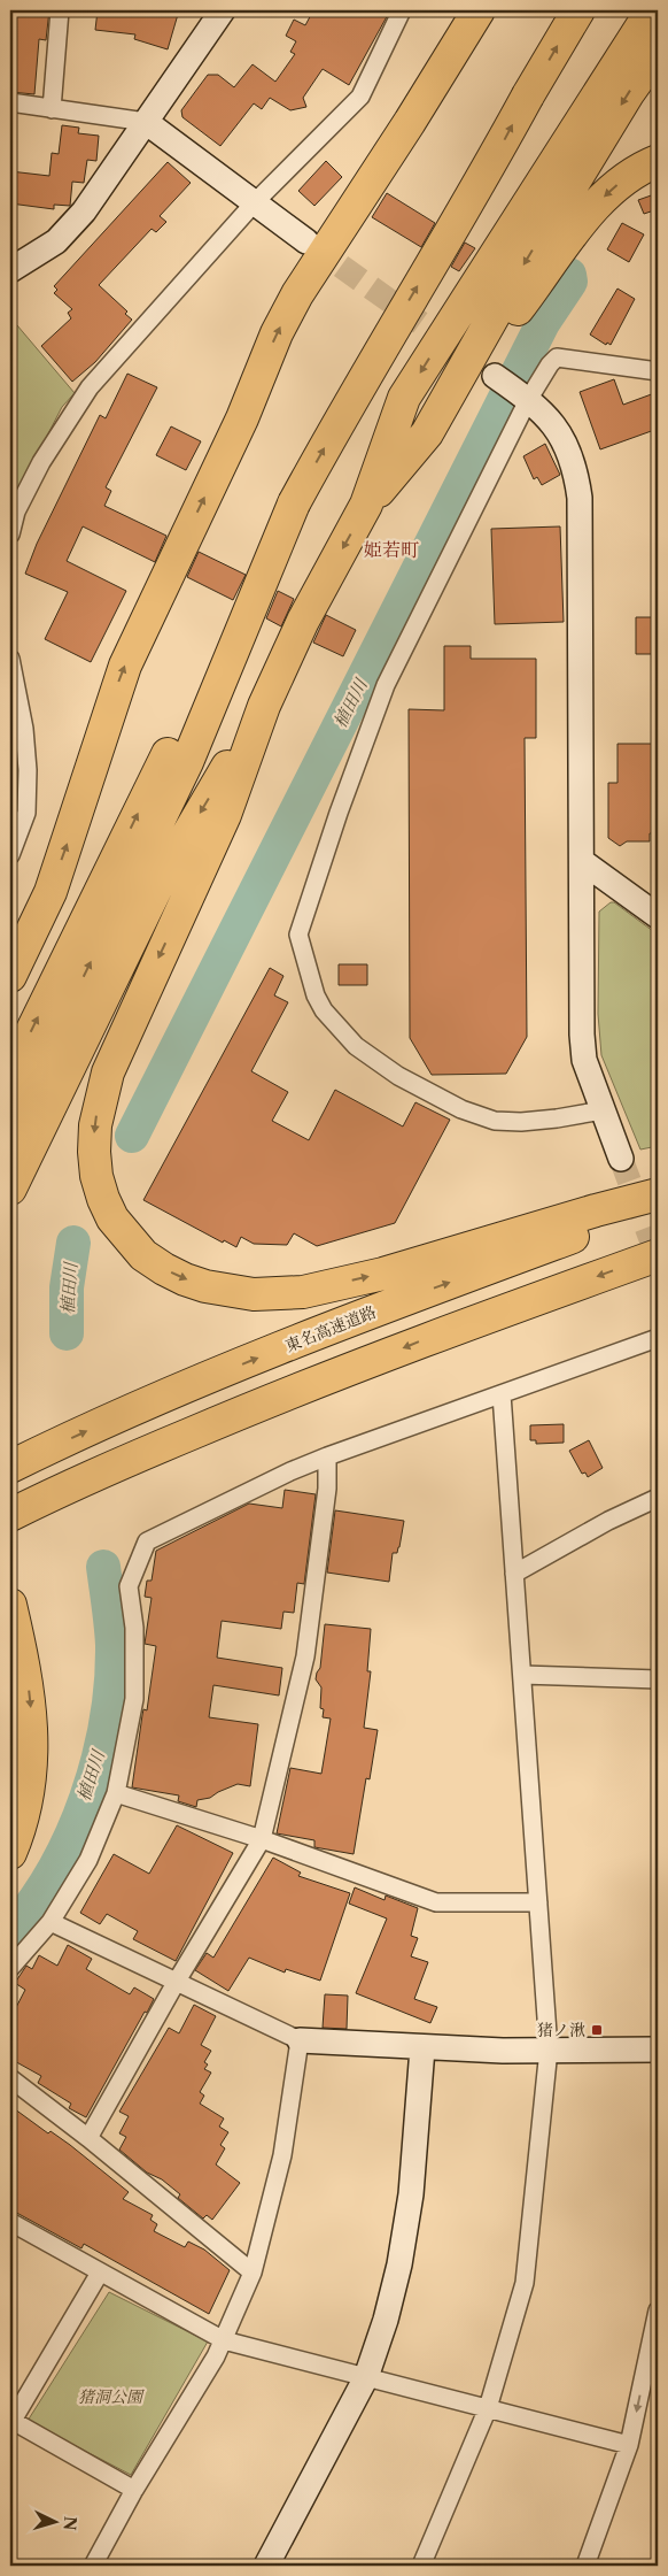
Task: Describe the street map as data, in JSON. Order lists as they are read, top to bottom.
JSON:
{
  "streets": {
    "highway": ["東名高速道路"]
  },
  "districts": ["姫若町"],
  "water": ["植田川"],
  "parks": ["猪洞公園"],
  "places": {
    "transit": ["猪ノ湫"]
  },
  "north": "right"
}
